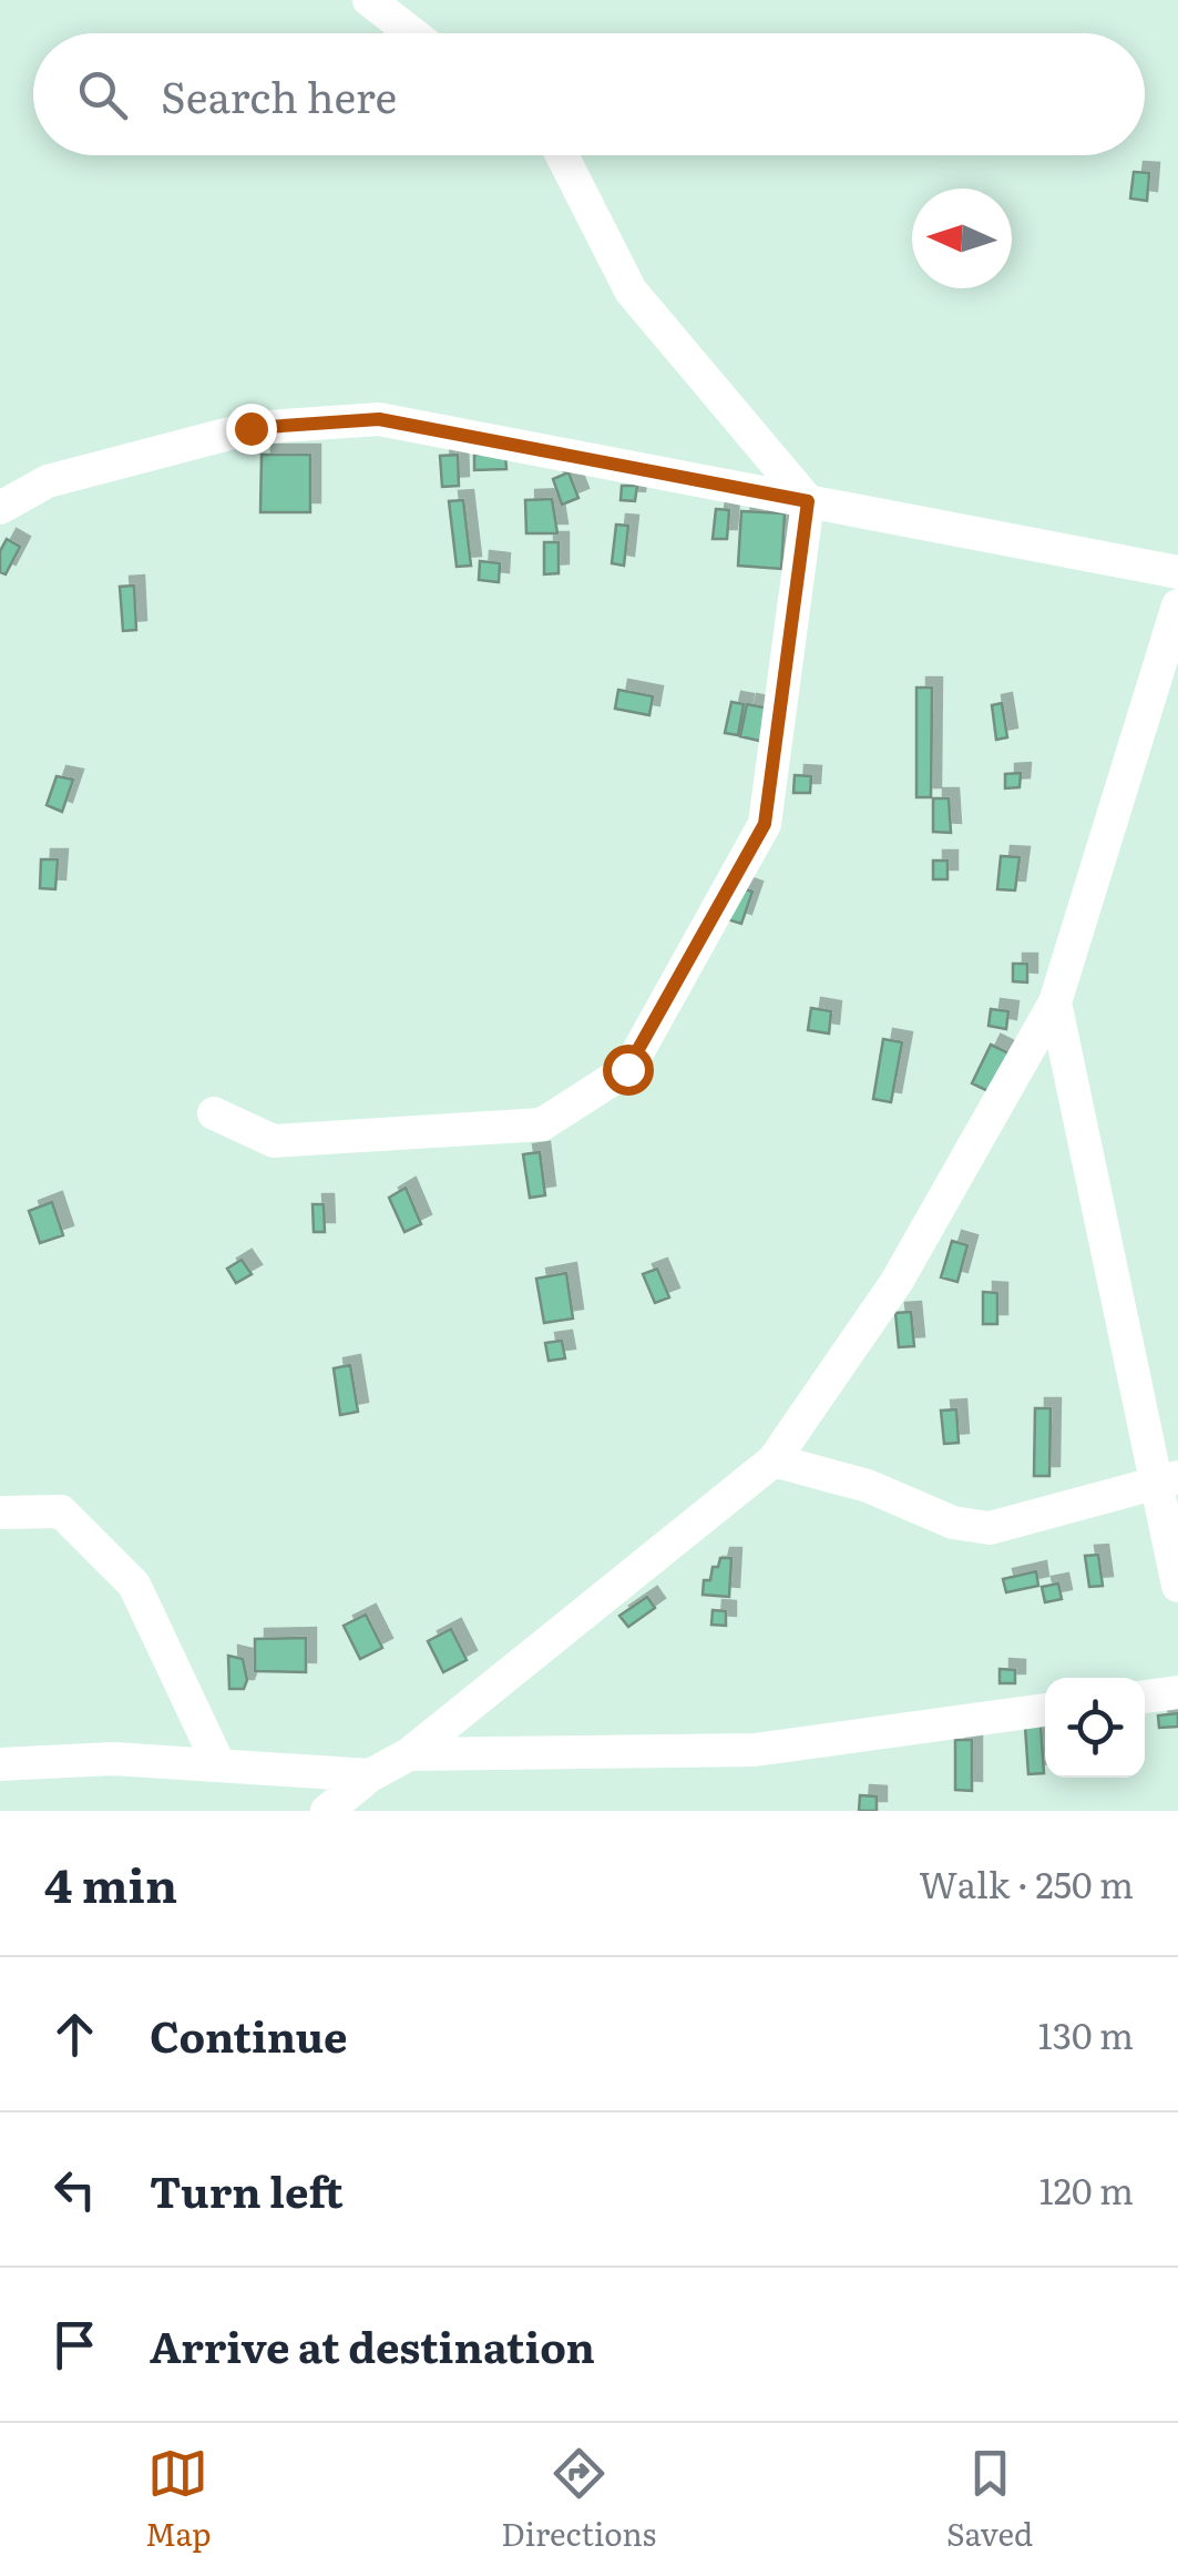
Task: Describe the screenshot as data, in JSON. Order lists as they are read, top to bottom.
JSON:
{
  "north": "left",
  "page": {
    "search": "Search here",
    "heading": ["4 min", "Walk · 250 m"],
    "list": [
      ["Continue", "130 m"],
      ["Turn left", "120 m"],
      "Arrive at destination"
    ],
    "nav": ["Map", "Directions", "Saved"]
  }
}
